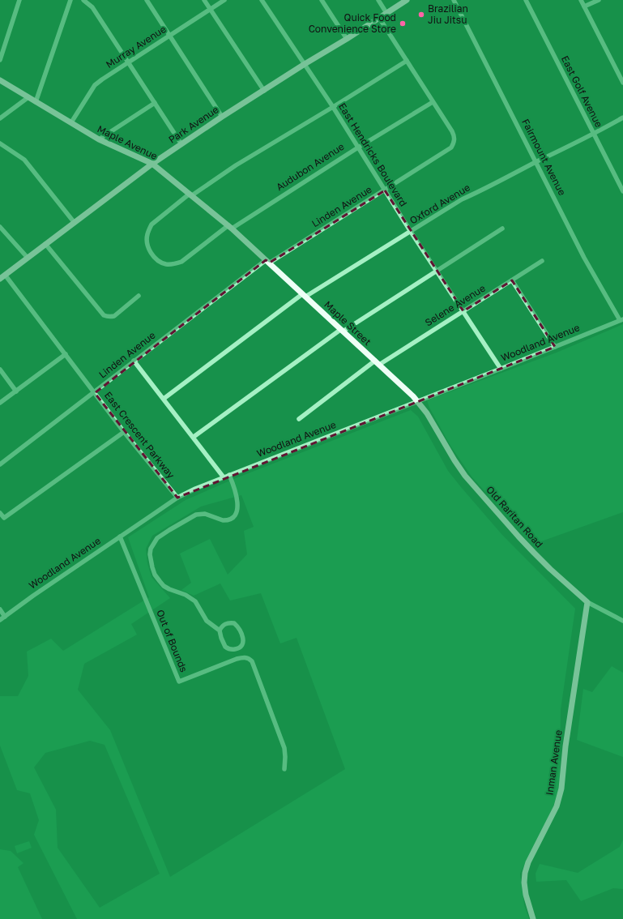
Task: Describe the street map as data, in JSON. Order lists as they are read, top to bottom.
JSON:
{
  "streets": {
    "main road": [
      "Park Avenue",
      "Maple Avenue",
      "Maple Street",
      "Old Raritan Road",
      "Inman Avenue"
    ],
    "street": [
      "Murray Avenue",
      "East Golf Avenue",
      "East Hendricks Boulevard",
      "Fairmount Avenue",
      "Audubon Avenue",
      "Oxford Avenue",
      "Linden Avenue",
      "Selene Avenue",
      "Woodland Avenue",
      "East Crescent Parkway",
      "Out of Bounds"
    ]
  },
  "crossings": [
    ["Murray Avenue", "Maple Avenue"],
    ["East Golf Avenue", "Oxford Avenue"],
    ["Park Avenue", "Maple Avenue"],
    ["Park Avenue", "East Hendricks Boulevard"],
    ["Park Avenue", "East Crescent Parkway"],
    ["Maple Avenue", "Audubon Avenue"],
    ["Maple Avenue", "Linden Avenue"],
    ["Maple Avenue", "Maple Street"],
    ["East Hendricks Boulevard", "Audubon Avenue"],
    ["East Hendricks Boulevard", "Oxford Avenue"],
    ["East Hendricks Boulevard", "Linden Avenue"],
    ["East Hendricks Boulevard", "Selene Avenue"],
    ["East Hendricks Boulevard", "Woodland Avenue"],
    ["Fairmount Avenue", "Oxford Avenue"],
    ["Fairmount Avenue", "Woodland Avenue"],
    ["Audubon Avenue", "Linden Avenue"],
    ["Oxford Avenue", "Maple Street"],
    ["Linden Avenue", "Maple Street"],
    ["Linden Avenue", "East Crescent Parkway"],
    ["Selene Avenue", "Maple Street"],
    ["Maple Street", "Woodland Avenue"],
    ["Maple Street", "Old Raritan Road"],
    ["Woodland Avenue", "East Crescent Parkway"],
    ["Woodland Avenue", "Old Raritan Road"],
    ["Woodland Avenue", "Out of Bounds"],
    ["Old Raritan Road", "Inman Avenue"]
  ],
  "places": ["Brazilian Jiu Jitsu", "Quick Food Convenience Store"]
}
